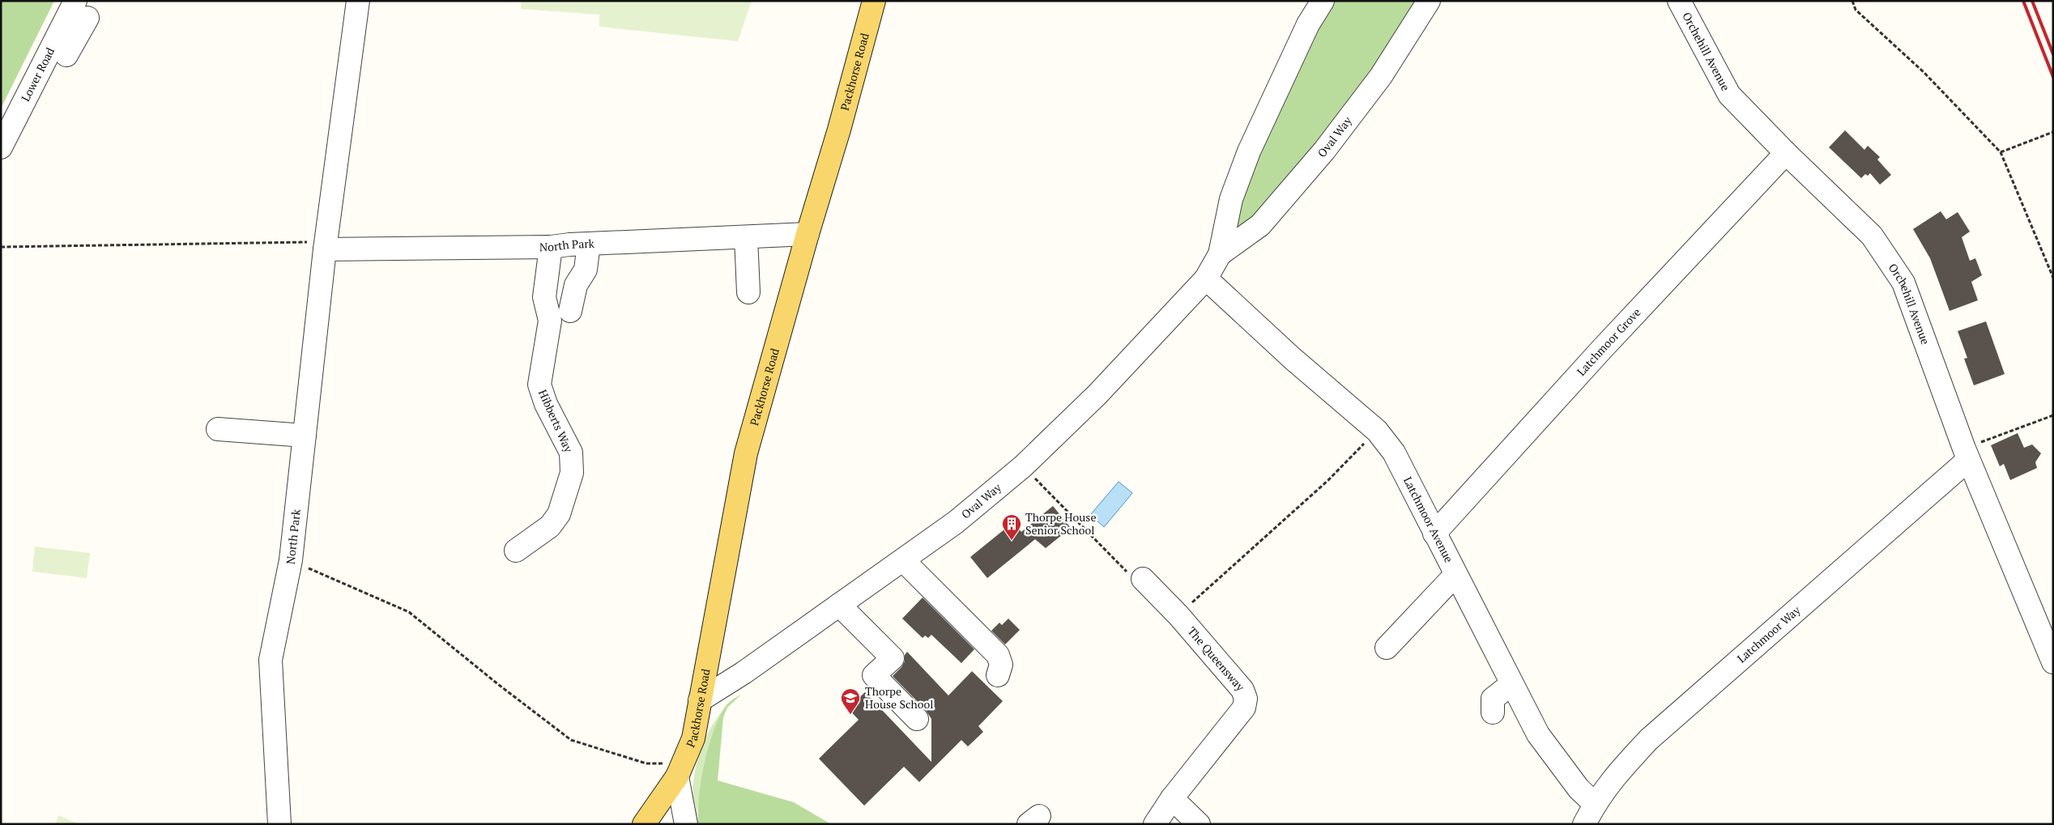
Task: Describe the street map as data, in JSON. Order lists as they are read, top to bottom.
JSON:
{
  "streets": {
    "main road": ["Packhorse Road"],
    "street": [
      "Orchehill Avenue",
      "Lower Road",
      "Oval Way",
      "North Park",
      "Latchmoor Grove",
      "Hibberts Way",
      "Latchmoor Avenue",
      "Latchmoor Way",
      "The Queensway"
    ]
  },
  "crossings": [
    ["Orchehill Avenue", "Latchmoor Grove"],
    ["Orchehill Avenue", "Latchmoor Way"],
    ["Packhorse Road", "Oval Way"],
    ["Packhorse Road", "North Park"],
    ["Oval Way", "Latchmoor Avenue"],
    ["North Park", "Hibberts Way"],
    ["Latchmoor Grove", "Latchmoor Avenue"],
    ["Latchmoor Avenue", "Latchmoor Way"]
  ],
  "places": {
    "building": ["Thorpe House Senior School"],
    "school or university": ["Thorpe House School"]
  }
}
